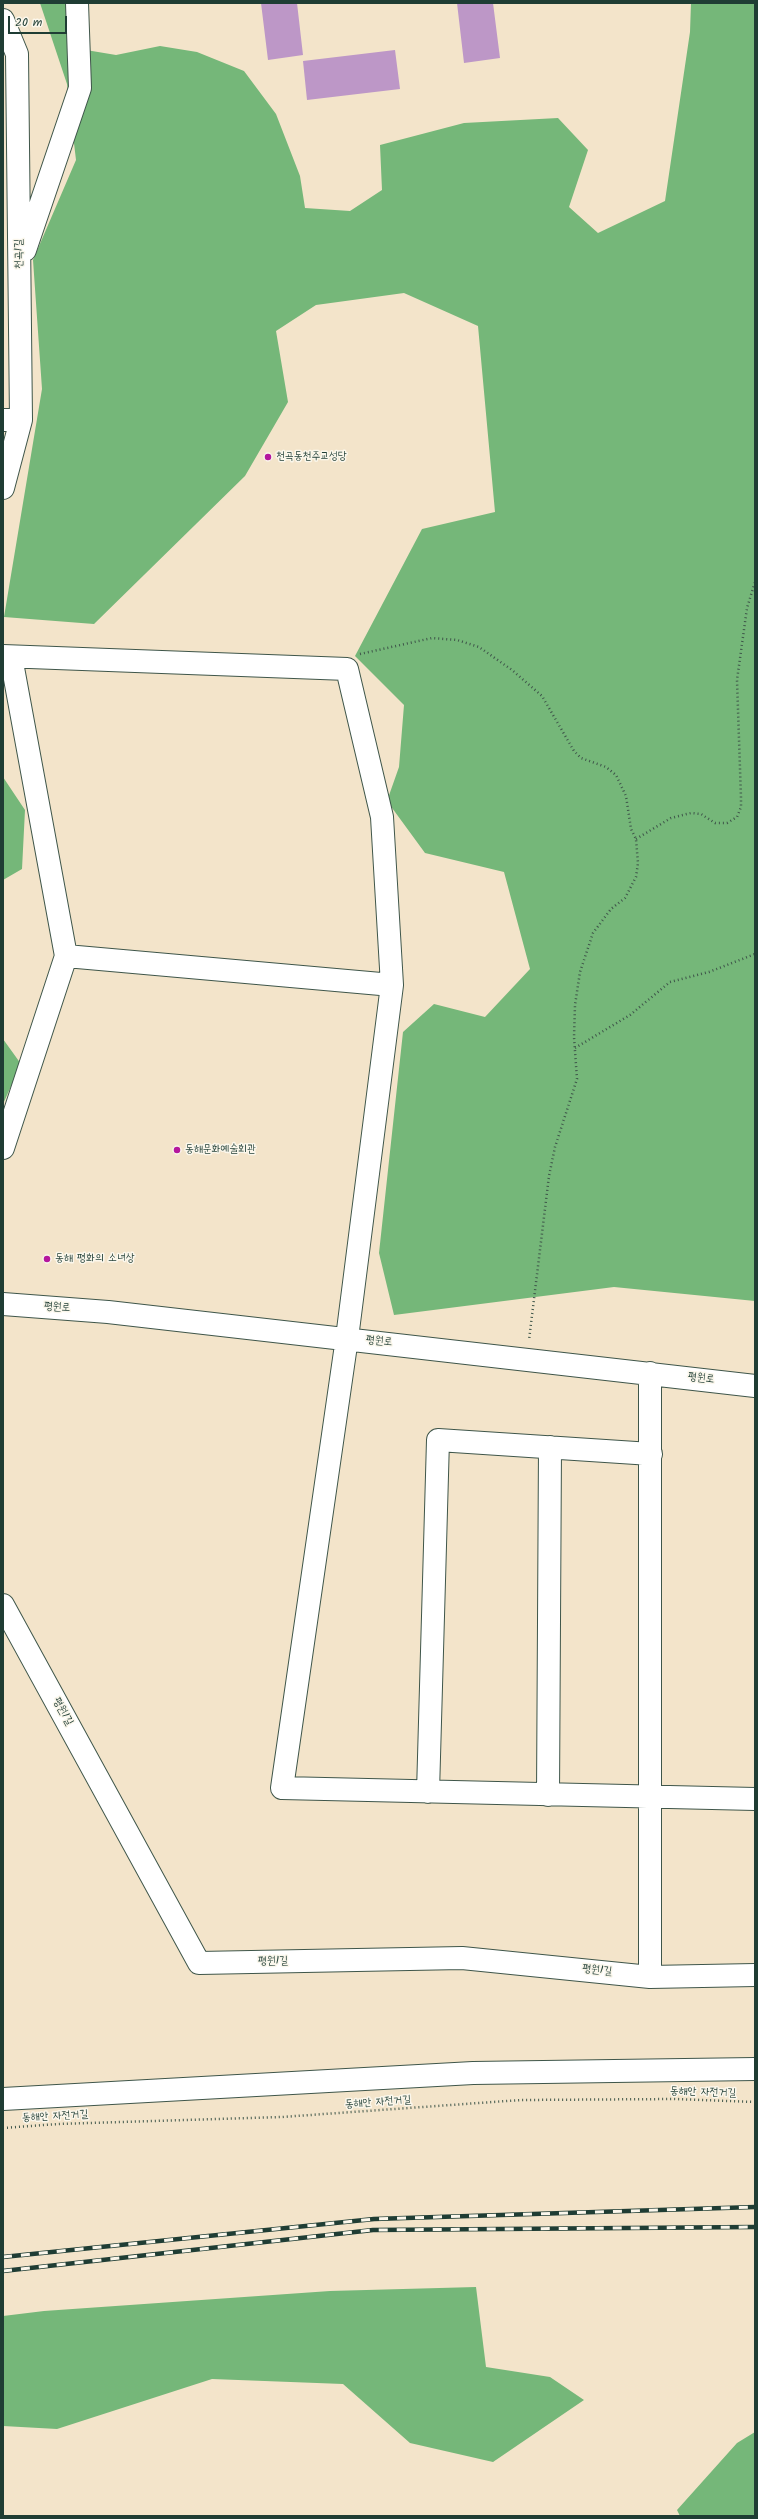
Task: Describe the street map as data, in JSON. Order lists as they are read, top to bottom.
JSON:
{
  "streets": {
    "street": ["천곡1길", "평원로", "평원1길"],
    "path": ["동해안 자전거길"]
  },
  "places": ["천곡동천주교성당", "동해문화예술회관", "동해 평화의 소녀상"],
  "scale_bar": "20 m"
}
